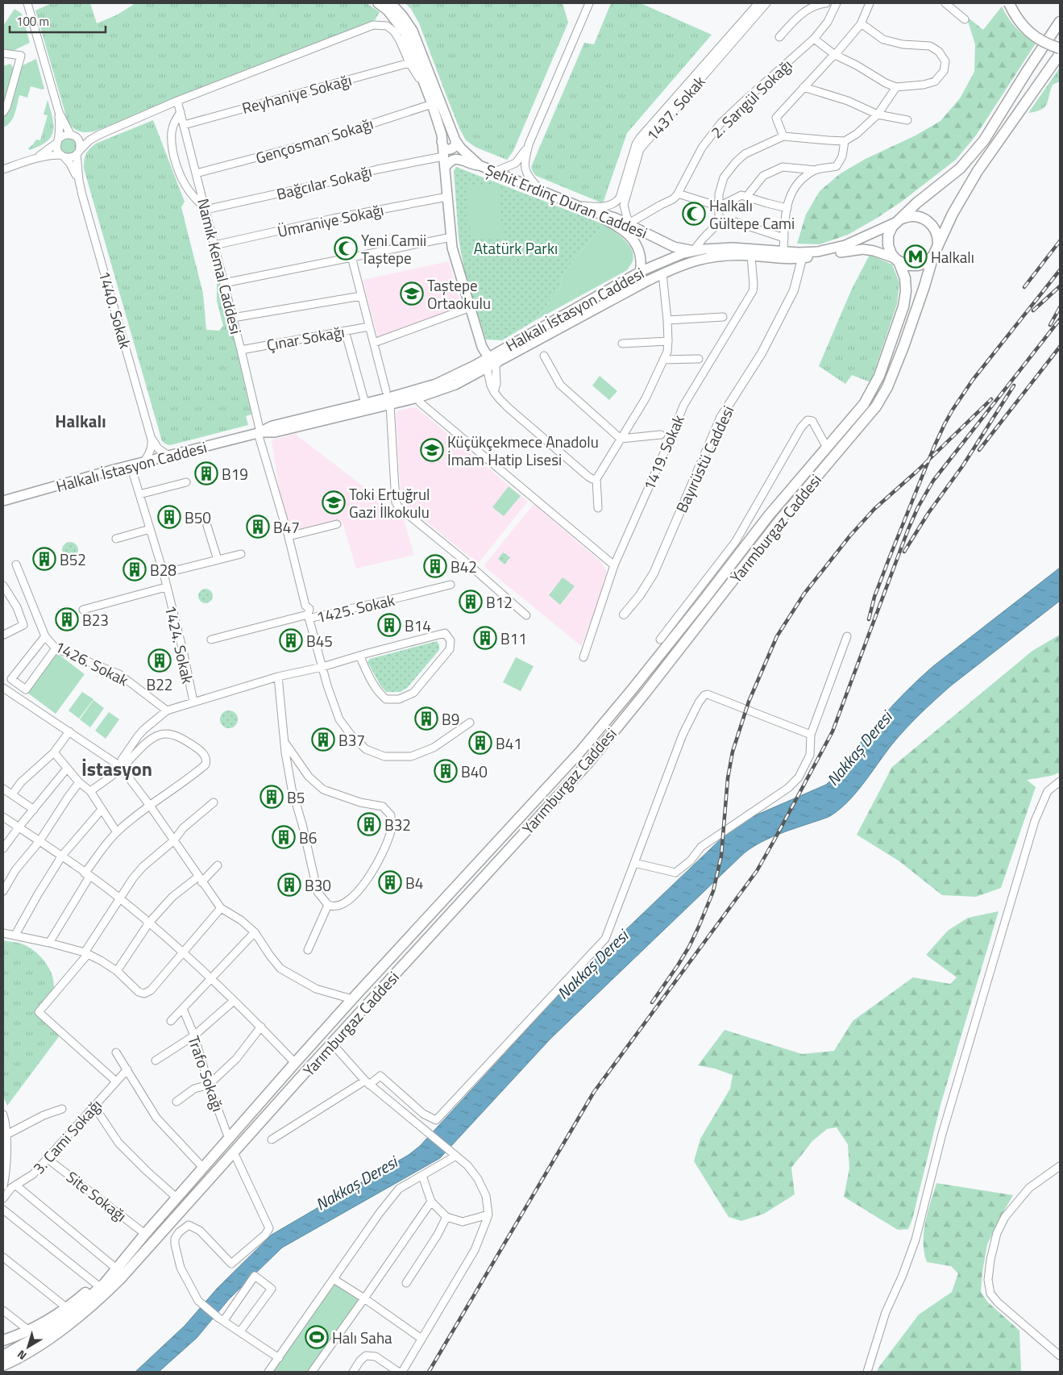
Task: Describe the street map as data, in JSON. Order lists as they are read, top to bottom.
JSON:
{
  "streets": {
    "main road": ["Şehit Erdinç Duran Caddesi", "Halkalı İstasyon Caddesi", "Yarımburgaz Caddesi"],
    "street": [
      "Reyhaniye Sokağı",
      "2. Sarıgül Sokağı",
      "1437. Sokak",
      "Gençosman Sokağı",
      "Bağcılar Sokağı",
      "Ümraniye Sokağı",
      "Namık Kemal Caddesi",
      "1440. Sokak",
      "Çınar Sokağı",
      "1419. Sokak",
      "Bayırüstü Caddesi",
      "1425. Sokak",
      "1424. Sokak",
      "1426. Sokak",
      "Trafo Sokağı",
      "3. Cami Sokağı",
      "Site Sokağı"
    ]
  },
  "crossings": [
    ["Reyhaniye Sokağı", "Namık Kemal Caddesi"],
    ["2. Sarıgül Sokağı", "1437. Sokak"],
    ["2. Sarıgül Sokağı", "Şehit Erdinç Duran Caddesi"],
    ["1437. Sokak", "Şehit Erdinç Duran Caddesi"],
    ["Gençosman Sokağı", "Namık Kemal Caddesi"],
    ["Bağcılar Sokağı", "Namık Kemal Caddesi"],
    ["Şehit Erdinç Duran Caddesi", "Halkalı İstasyon Caddesi"],
    ["Ümraniye Sokağı", "Namık Kemal Caddesi"],
    ["Namık Kemal Caddesi", "Halkalı İstasyon Caddesi"],
    ["Namık Kemal Caddesi", "Çınar Sokağı"],
    ["Namık Kemal Caddesi", "1425. Sokak"],
    ["Halkalı İstasyon Caddesi", "1440. Sokak"],
    ["Halkalı İstasyon Caddesi", "1419. Sokak"],
    ["Halkalı İstasyon Caddesi", "Bayırüstü Caddesi"],
    ["Halkalı İstasyon Caddesi", "Yarımburgaz Caddesi"],
    ["Halkalı İstasyon Caddesi", "1425. Sokak"],
    ["Halkalı İstasyon Caddesi", "1424. Sokak"],
    ["Yarımburgaz Caddesi", "Trafo Sokağı"],
    ["Yarımburgaz Caddesi", "Site Sokağı"],
    ["3. Cami Sokağı", "Site Sokağı"]
  ],
  "districts": ["Halkalı", "İstasyon"],
  "water": ["Nakkaş Deresi"],
  "parks": ["Atatürk Parkı"],
  "places": {
    "mosque": ["Halkalı Gültepe Cami", "Yeni Camii Taştepe"],
    "metro station": ["Halkalı"],
    "school or university": ["Taştepe Ortaokulu", "Küçükçekmece Anadolu İmam Hatip Lisesi", "Toki Ertuğrul Gazi İlkokulu"],
    "building": [
      "B19",
      "B50",
      "B47",
      "B52",
      "B42",
      "B28",
      "B12",
      "B23",
      "B14",
      "B11",
      "B45",
      "B22",
      "B9",
      "B37",
      "B41",
      "B40",
      "B5",
      "B32",
      "B6",
      "B4",
      "B30"
    ],
    "sports": ["Halı Saha"]
  },
  "scale_bar": "100 m",
  "north": "bottom left"
}
